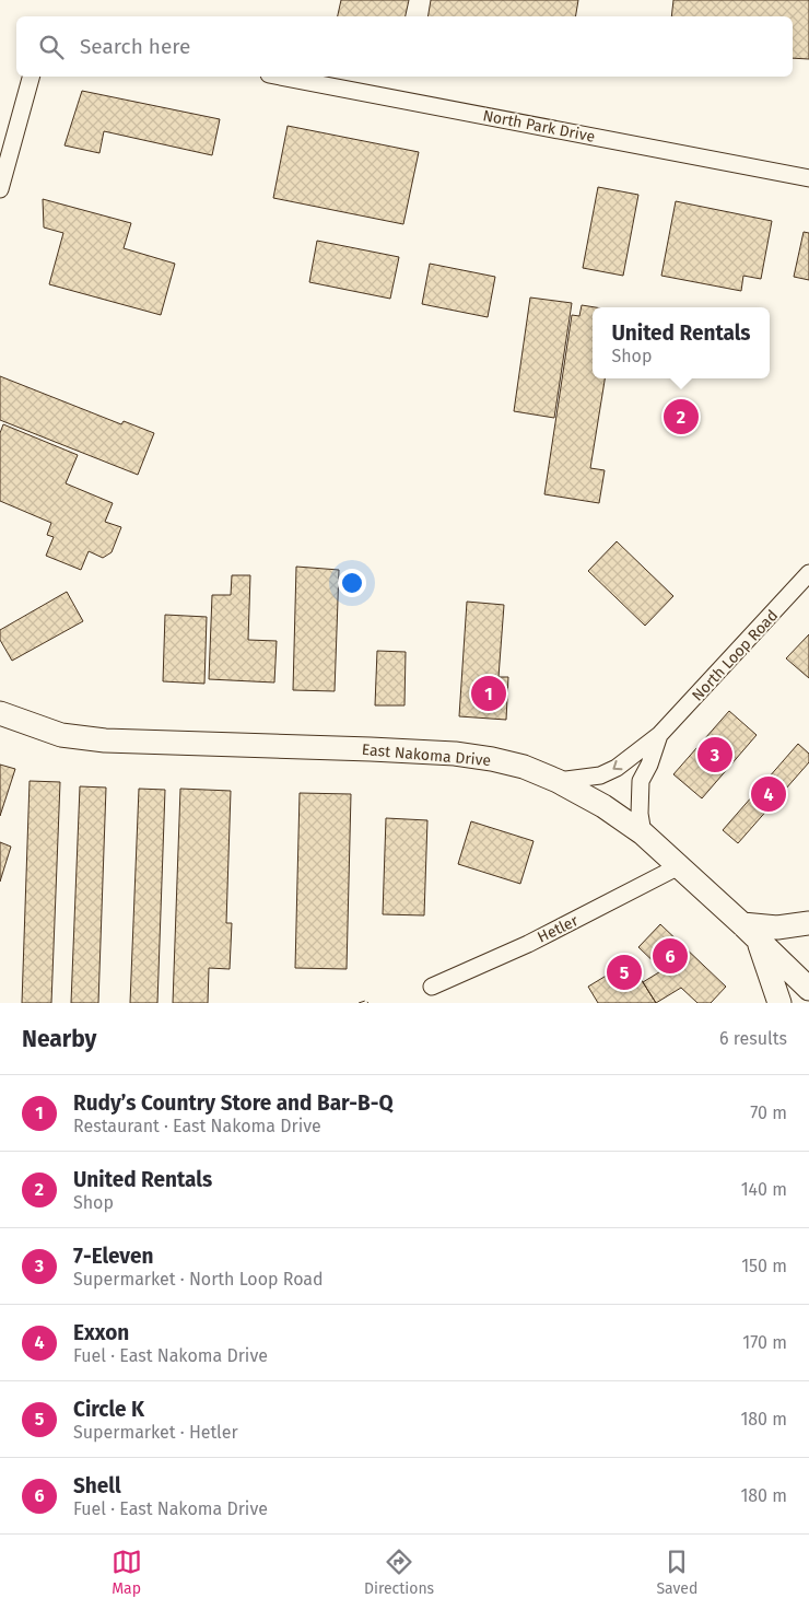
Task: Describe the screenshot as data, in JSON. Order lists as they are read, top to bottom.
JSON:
{
  "streets": {
    "street": [
      "North Park Drive",
      "North Loop Road",
      "East Nakoma Drive",
      "Hetler"
    ]
  },
  "crossings": [
    ["North Loop Road", "East Nakoma Drive"],
    ["East Nakoma Drive", "Hetler"]
  ],
  "page": {
    "search": "Search here",
    "popup": ["United Rentals", "Shop"],
    "pins": [
      "2",
      "1",
      "3",
      "4",
      "6",
      "5"
    ],
    "heading": ["Nearby", "6 results"],
    "list": [
      {
        "mark": "1",
        "name": "Rudy’s Country Store and Bar-B-Q",
        "note": "Restaurant · East Nakoma Drive",
        "value": "70 m"
      },
      {
        "mark": "2",
        "name": "United Rentals",
        "note": "Shop",
        "value": "140 m"
      },
      {
        "mark": "3",
        "name": "7-Eleven",
        "note": "Supermarket · North Loop Road",
        "value": "150 m"
      },
      {
        "mark": "4",
        "name": "Exxon",
        "note": "Fuel · East Nakoma Drive",
        "value": "170 m"
      },
      {
        "mark": "5",
        "name": "Circle K",
        "note": "Supermarket · Hetler",
        "value": "180 m"
      },
      {
        "mark": "6",
        "name": "Shell",
        "note": "Fuel · East Nakoma Drive",
        "value": "180 m"
      }
    ],
    "nav": ["Map", "Directions", "Saved"]
  }
}
